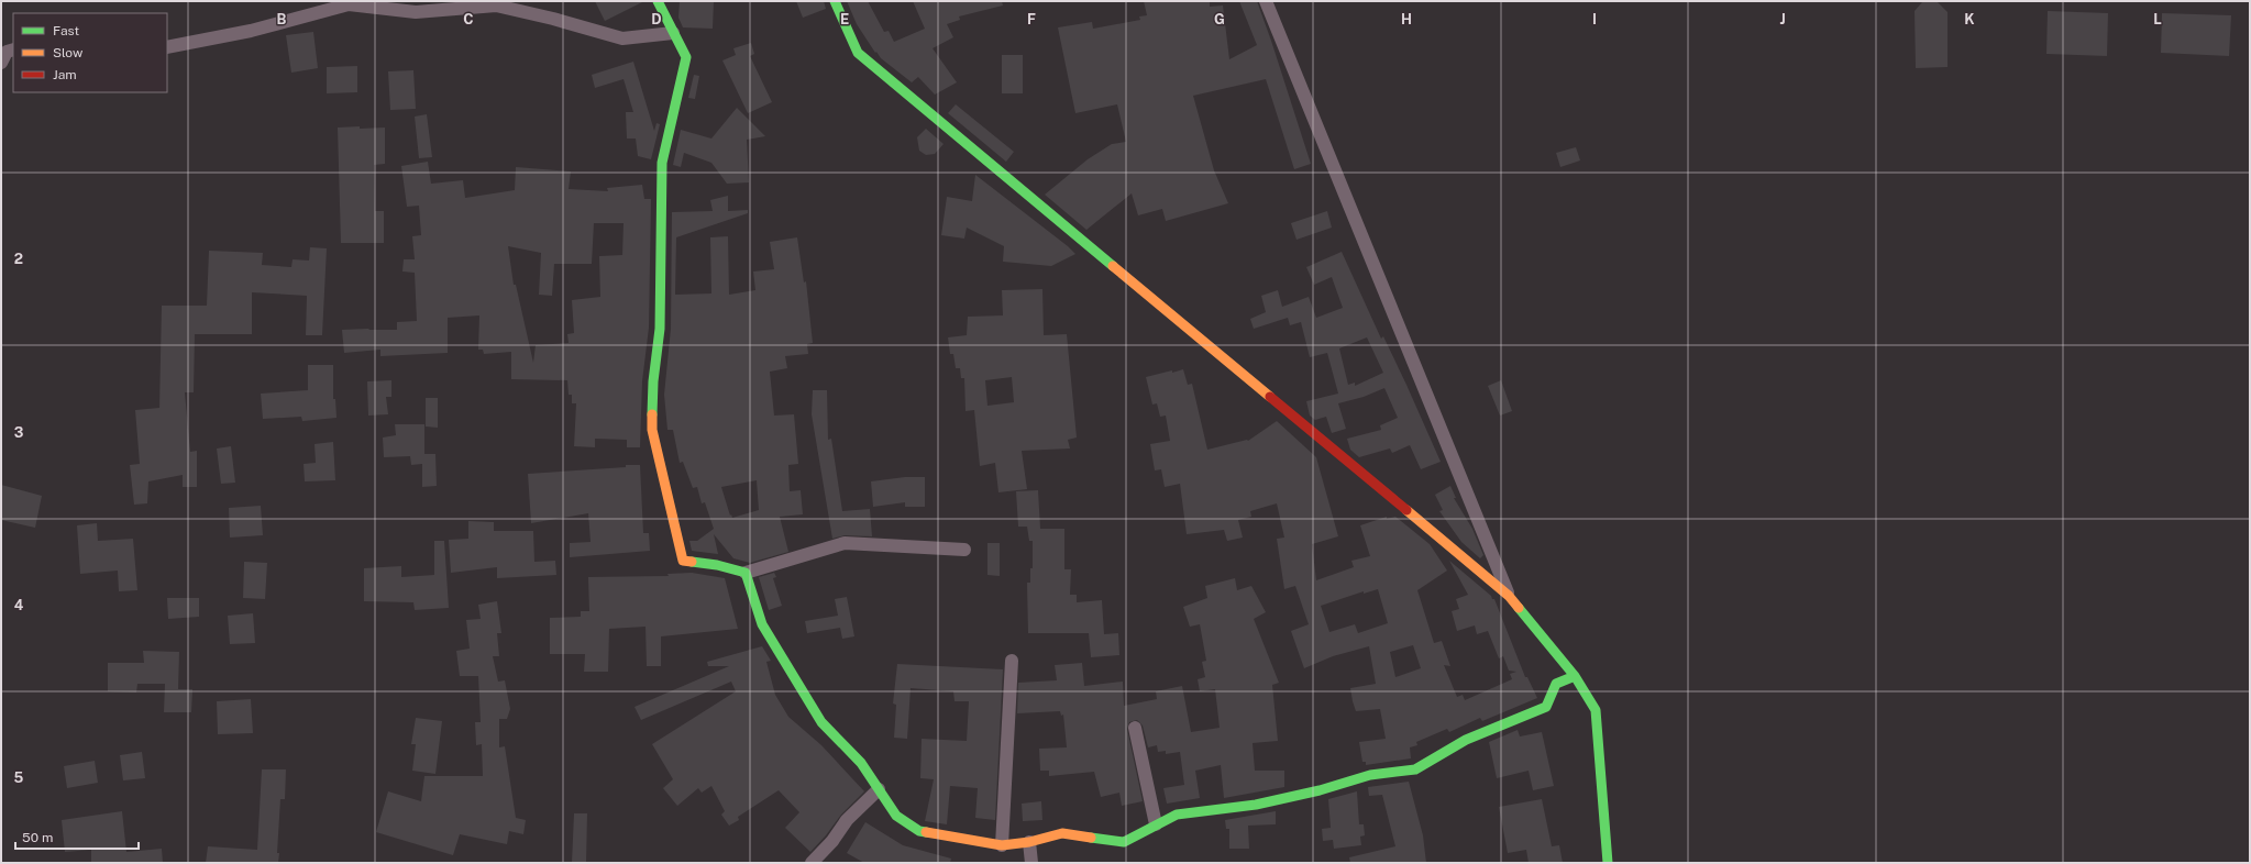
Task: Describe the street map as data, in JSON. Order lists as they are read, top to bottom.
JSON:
{
  "legend": ["Fast", "Slow", "Jam"],
  "scale_bar": "50 m",
  "grid": {
    "columns": [
      "B",
      "C",
      "D",
      "E",
      "F",
      "G",
      "H",
      "I",
      "J",
      "K",
      "L"
    ],
    "rows": [
      "2",
      "3",
      "4",
      "5"
    ]
  }
}
